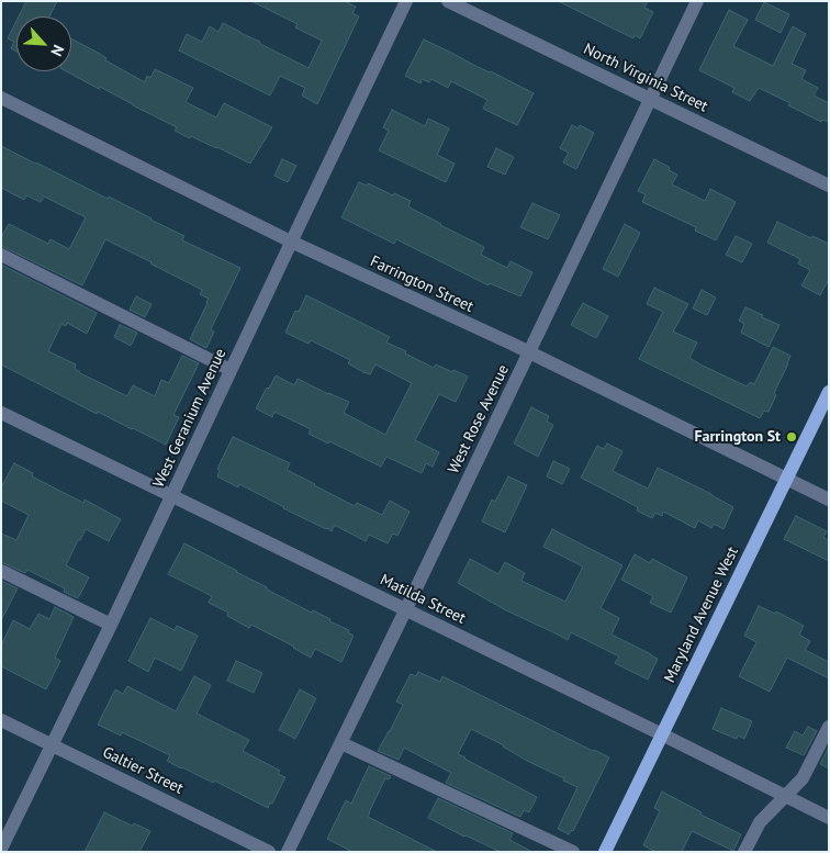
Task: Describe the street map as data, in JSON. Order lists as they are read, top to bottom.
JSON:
{
  "streets": {
    "main road": ["Maryland Avenue West"],
    "street": [
      "North Virginia Street",
      "Farrington Street",
      "West Geranium Avenue",
      "West Rose Avenue",
      "Matilda Street",
      "Galtier Street"
    ]
  },
  "crossings": [
    ["North Virginia Street", "West Rose Avenue"],
    ["Farrington Street", "West Geranium Avenue"],
    ["Farrington Street", "West Rose Avenue"],
    ["Farrington Street", "Maryland Avenue West"],
    ["West Geranium Avenue", "Matilda Street"],
    ["West Geranium Avenue", "Galtier Street"],
    ["West Rose Avenue", "Matilda Street"],
    ["Matilda Street", "Maryland Avenue West"]
  ],
  "places": ["Farrington St"],
  "north": "bottom right"
}
